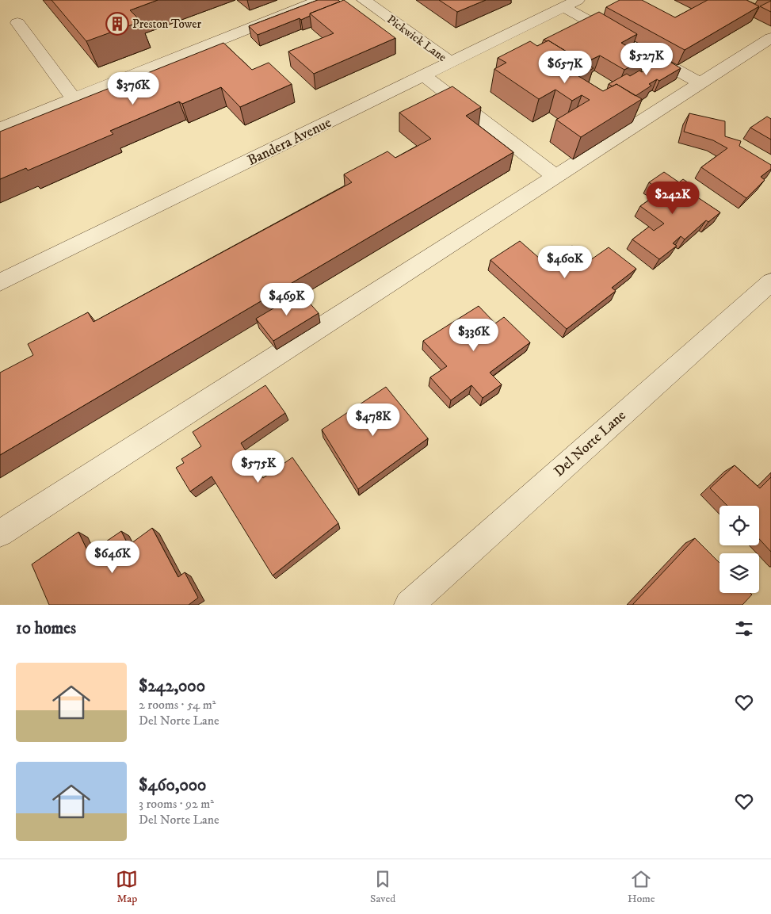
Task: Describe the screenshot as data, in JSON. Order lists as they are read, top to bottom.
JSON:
{
  "streets": {
    "street": ["Pickwick Lane", "Bandera Avenue", "Del Norte Lane"]
  },
  "crossings": [
    ["Pickwick Lane", "Bandera Avenue"]
  ],
  "places": {
    "building": ["Preston Tower"]
  },
  "page": {
    "price": [
      "$527K",
      "$657K",
      "$376K",
      "$242K",
      "$460K",
      "$469K",
      "$336K",
      "$478K",
      "$575K",
      "$646K"
    ],
    "heading": "10 homes",
    "list": [
      {
        "name": "$242,000",
        "note": "2 rooms · 54 m² · Del Norte Lane"
      },
      {
        "name": "$460,000",
        "note": "3 rooms · 92 m² · Del Norte Lane"
      }
    ],
    "tabs": ["Map", "Saved", "Home"]
  }
}
